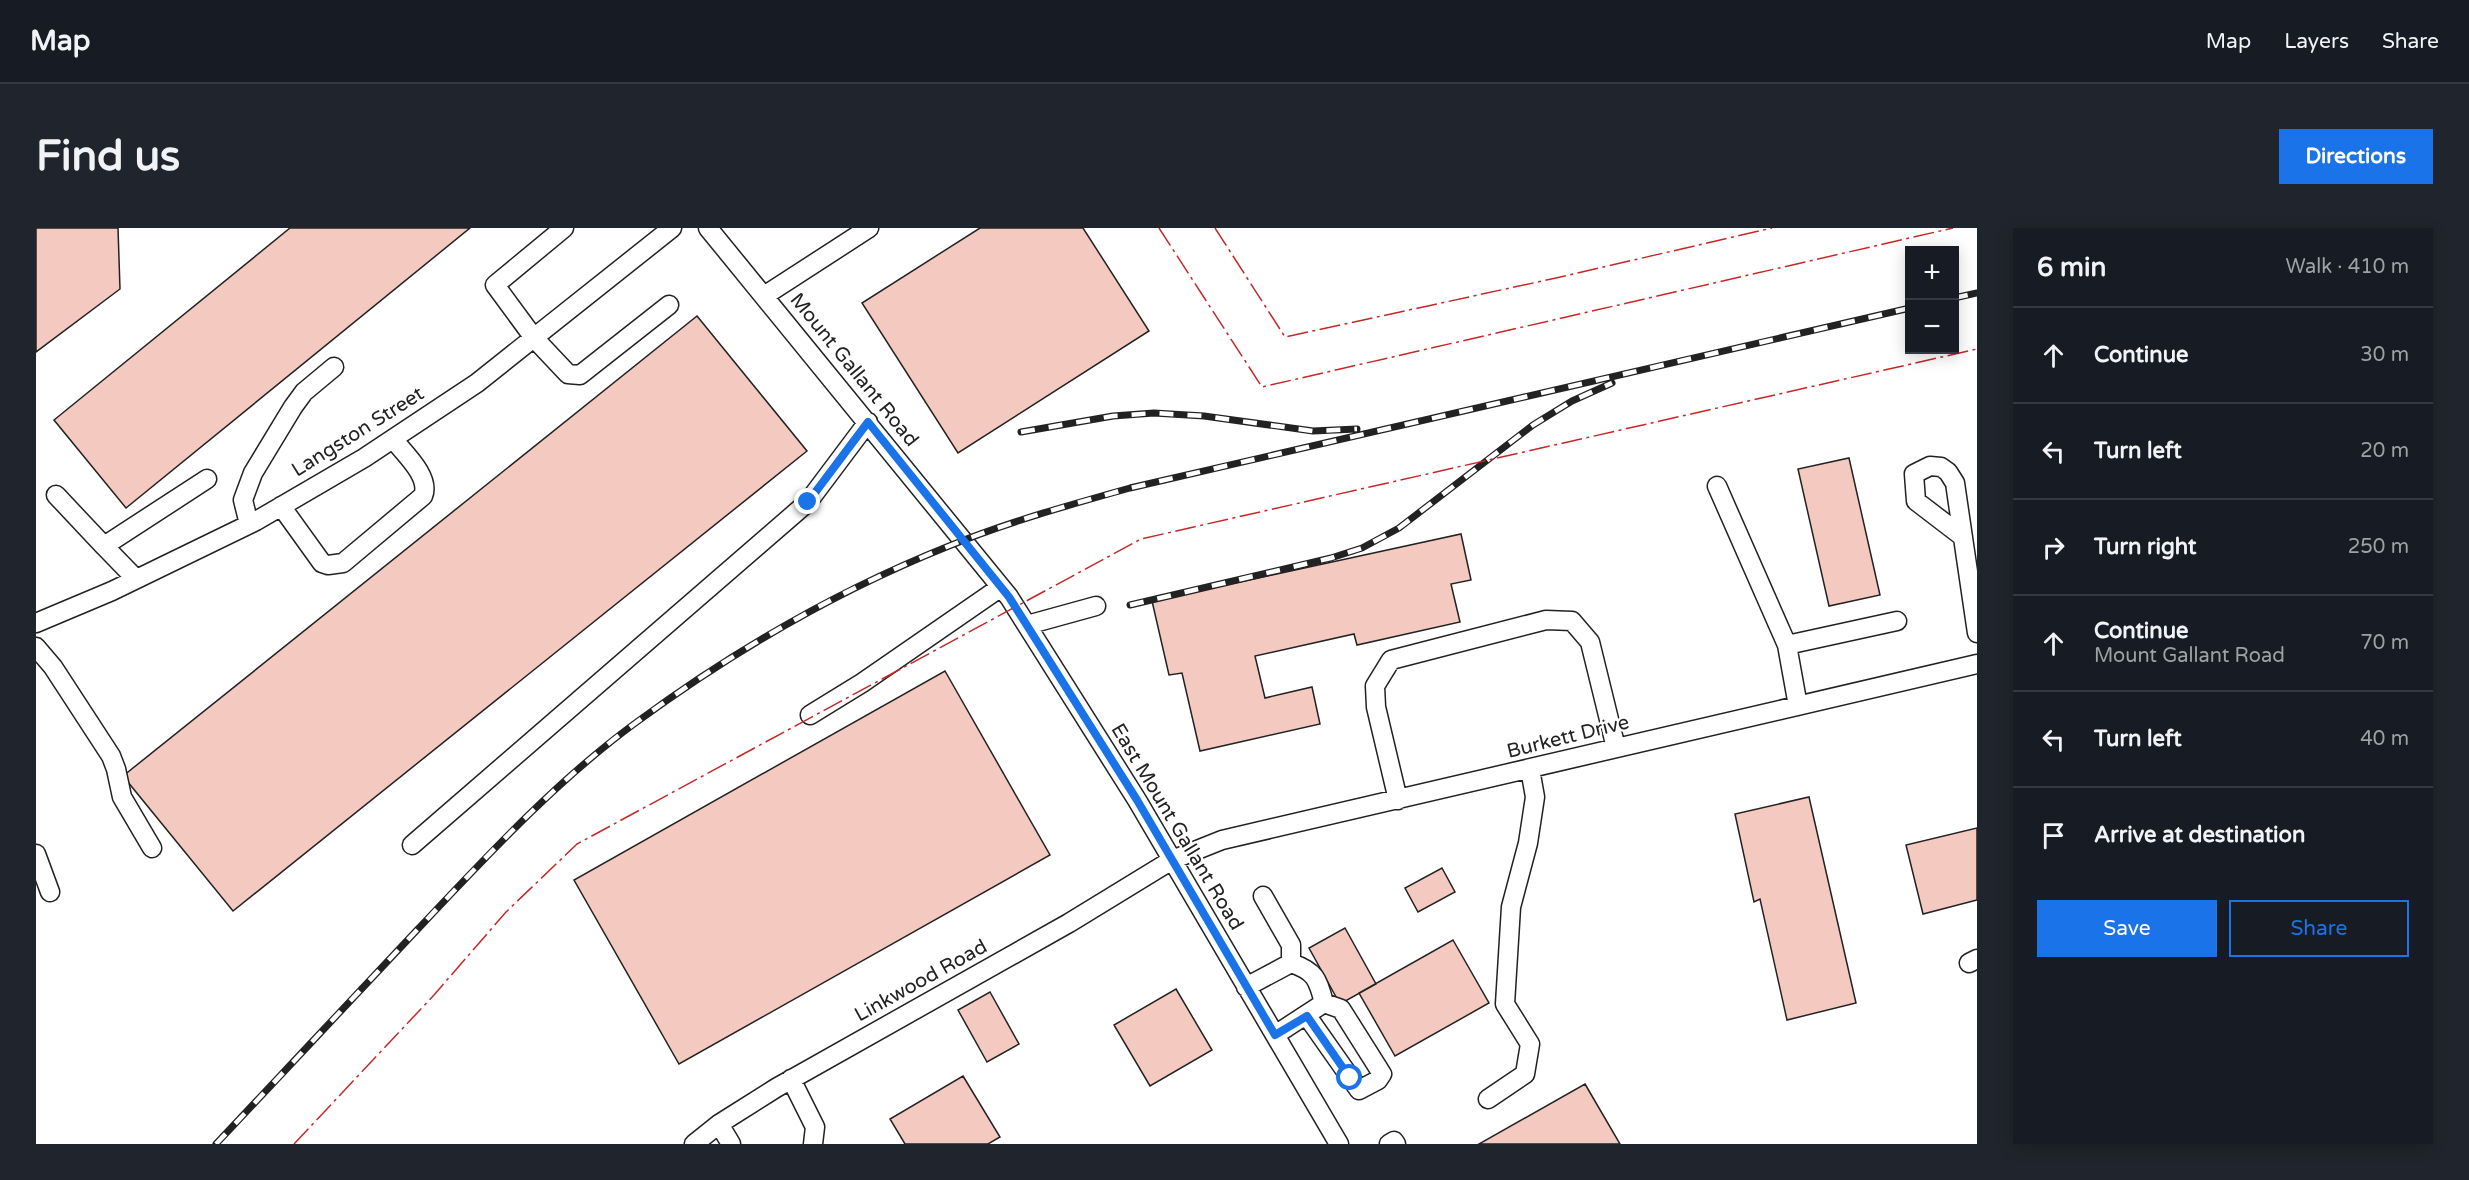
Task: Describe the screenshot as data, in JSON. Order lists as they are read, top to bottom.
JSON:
{
  "streets": {
    "street": [
      "Mount Gallant Road",
      "Langston Street",
      "Burkett Drive",
      "East Mount Gallant Road",
      "Linkwood Road"
    ]
  },
  "crossings": [
    ["Mount Gallant Road", "East Mount Gallant Road"],
    ["Burkett Drive", "East Mount Gallant Road"],
    ["Burkett Drive", "Linkwood Road"],
    ["East Mount Gallant Road", "Linkwood Road"]
  ],
  "page": {
    "header": "Map",
    "nav": ["Map", "Layers", "Share"],
    "buttons": [
      "Directions",
      ["Save", "Share"]
    ],
    "title": "Find us",
    "heading": ["6 min", "Walk · 410 m"],
    "map_buttons": ["+", "−"],
    "list": [
      ["Continue", "30 m"],
      ["Turn left", "20 m"],
      ["Turn right", "250 m"],
      ["Continue", "Mount Gallant Road", "70 m"],
      ["Turn left", "40 m"],
      "Arrive at destination"
    ]
  }
}
